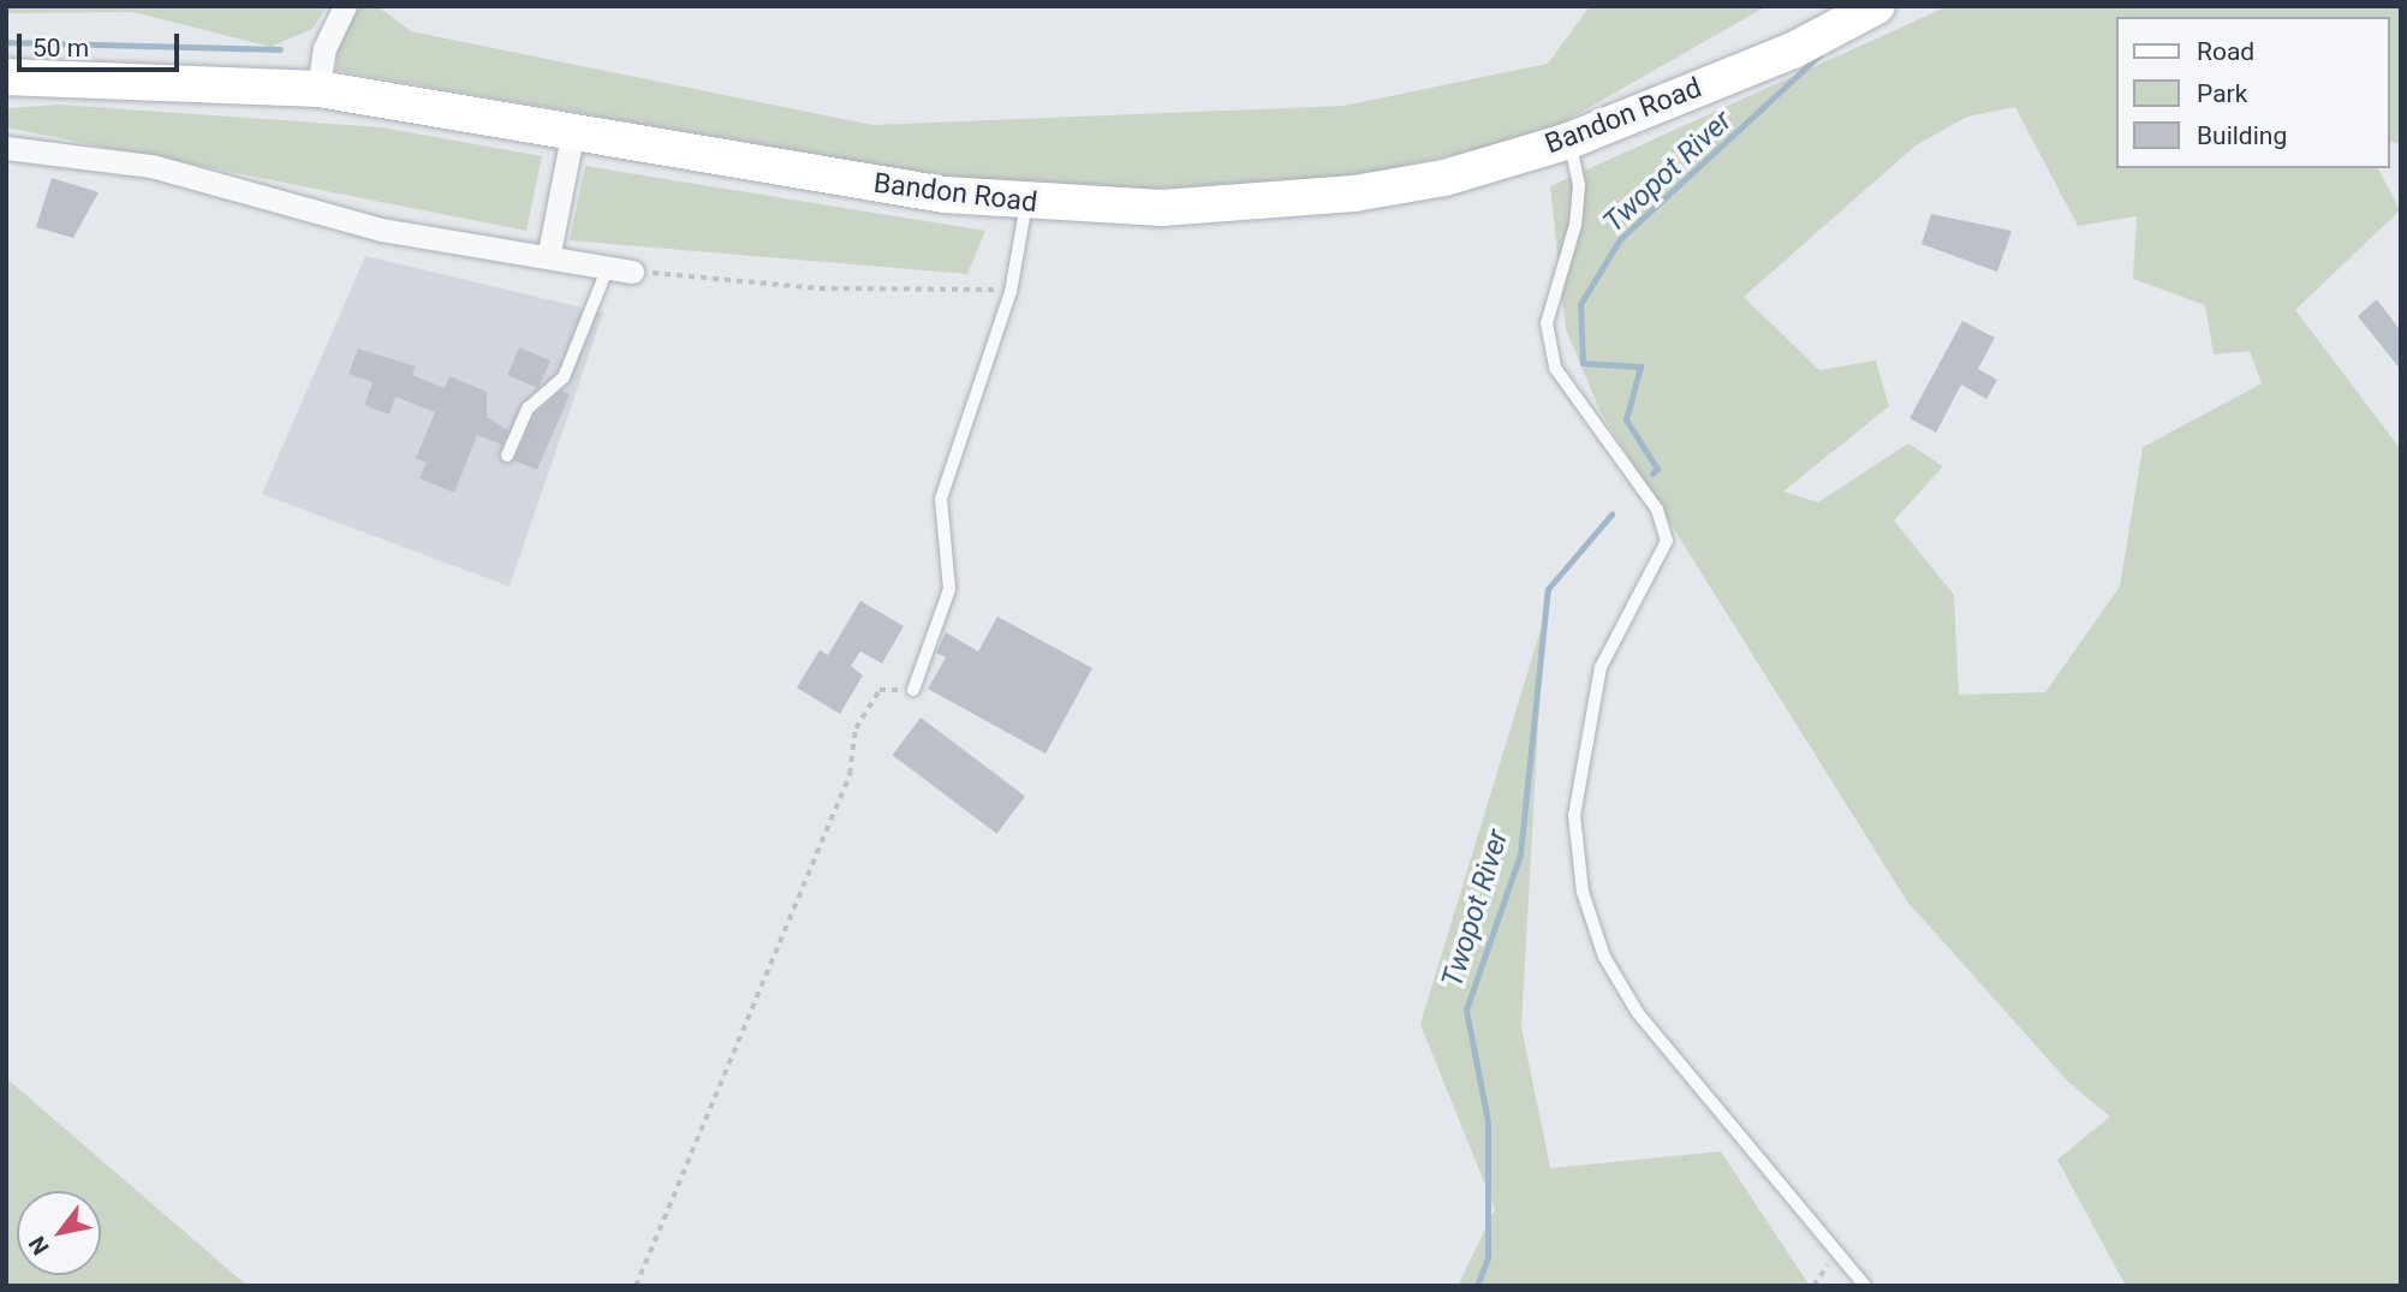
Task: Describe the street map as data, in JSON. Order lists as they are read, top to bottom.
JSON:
{
  "streets": {
    "main road": ["Bandon Road"]
  },
  "water": ["Twopot River"],
  "legend": ["Road", "Park", "Building"],
  "scale_bar": "50 m",
  "north": "bottom left"
}
